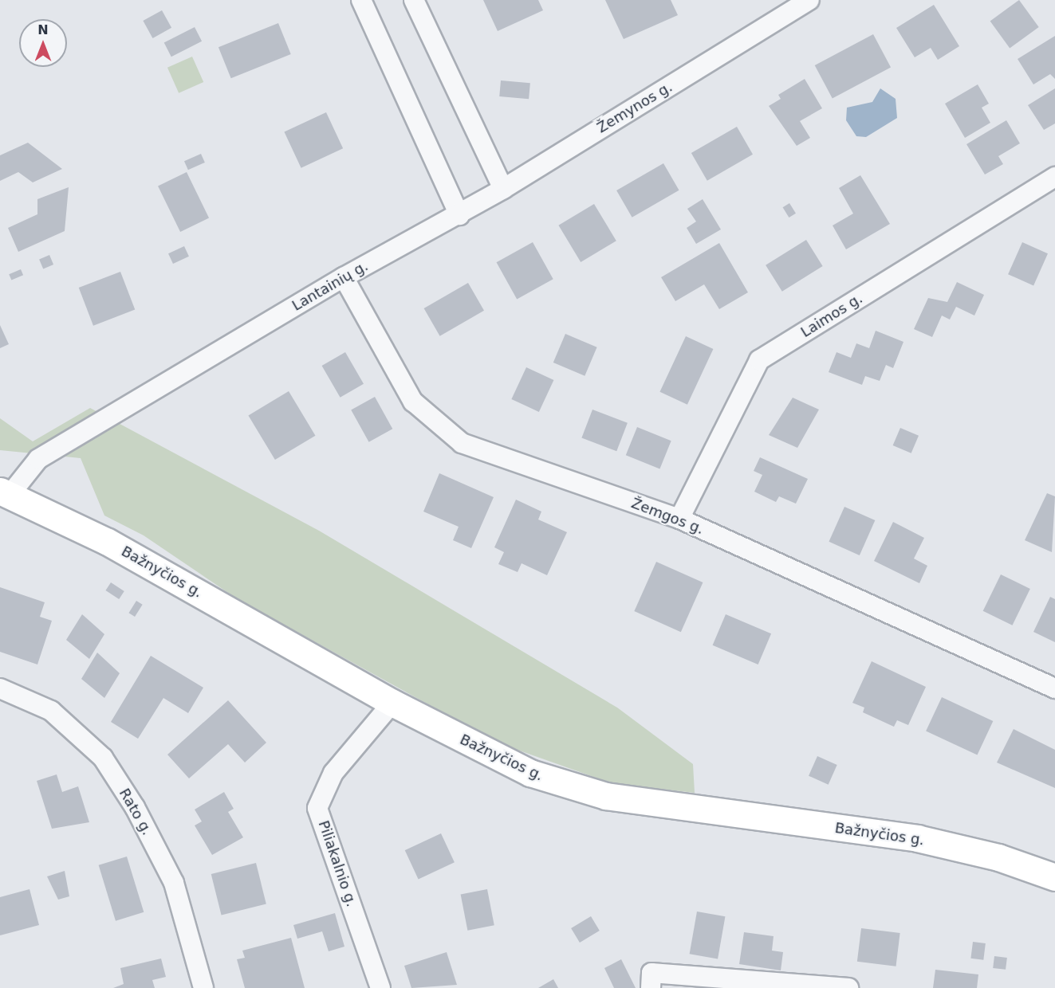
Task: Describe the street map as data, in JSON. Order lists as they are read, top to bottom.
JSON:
{
  "streets": {
    "main road": ["Bažnyčios g."],
    "street": [
      "Žemynos g.",
      "Lantainių g.",
      "Laimos g.",
      "Žemgos g.",
      "Rato g.",
      "Piliakalnio g."
    ]
  },
  "crossings": [
    ["Žemynos g.", "Lantainių g."],
    ["Lantainių g.", "Žemgos g."],
    ["Lantainių g.", "Bažnyčios g."],
    ["Laimos g.", "Žemgos g."],
    ["Bažnyčios g.", "Piliakalnio g."]
  ],
  "north": "top"
}
